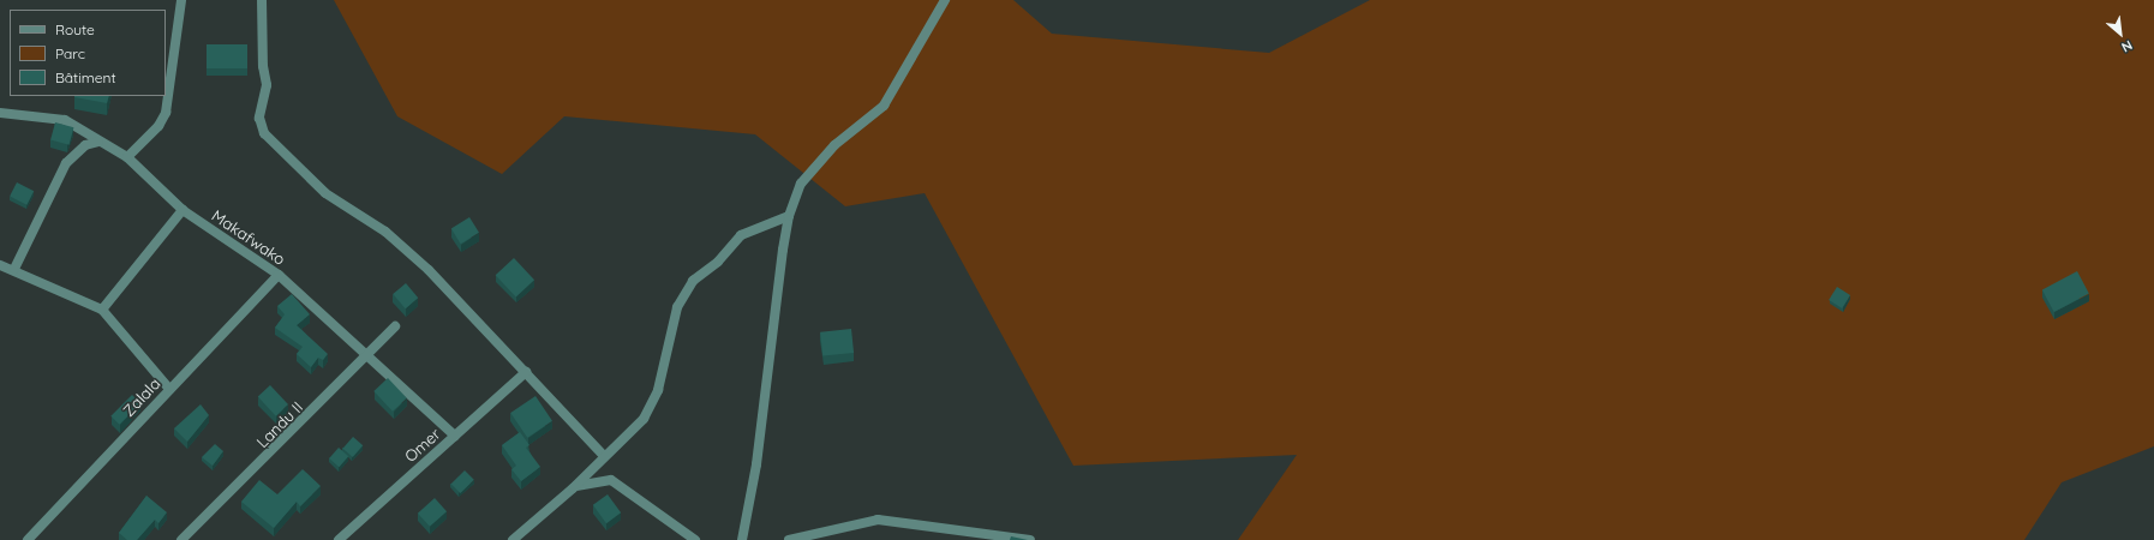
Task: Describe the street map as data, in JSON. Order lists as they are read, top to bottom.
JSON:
{
  "streets": {
    "street": [
      "Makafwako",
      "Zalala",
      "Landu II",
      "Omer"
    ]
  },
  "crossings": [
    ["Makafwako", "Zalala"],
    ["Makafwako", "Landu II"],
    ["Makafwako", "Omer"]
  ],
  "legend": ["Route", "Parc", "Bâtiment"],
  "north": "bottom right"
}
